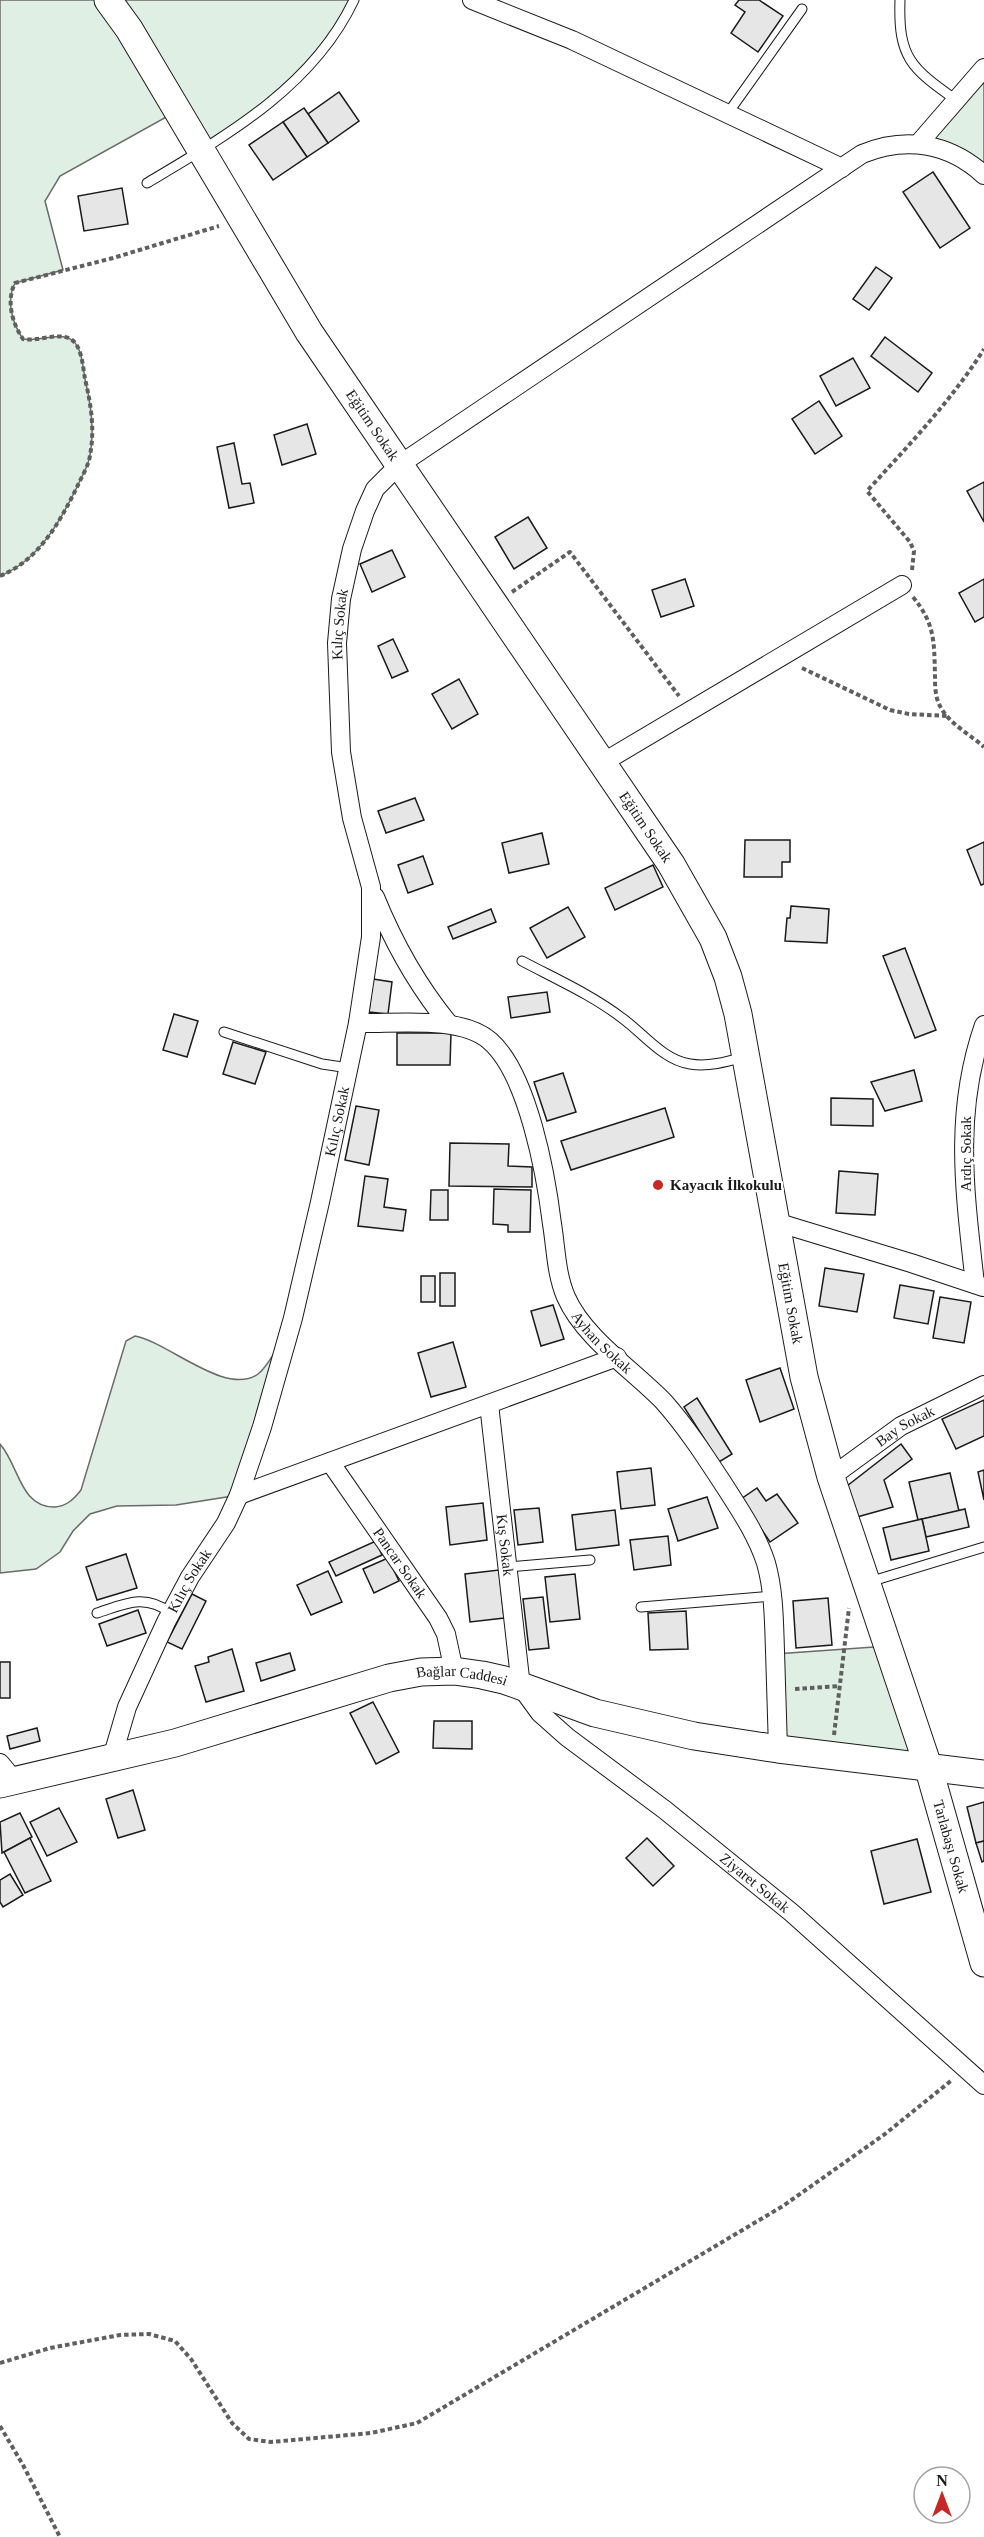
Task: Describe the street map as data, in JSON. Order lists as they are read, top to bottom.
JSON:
{
  "streets": {
    "street": [
      "Eğitim Sokak",
      "Kılıç Sokak",
      "Ardıç Sokak",
      "Ayhan Sokak",
      "Bay Sokak",
      "Kış Sokak",
      "Pancar Sokak",
      "Bağlar Caddesi",
      "Tarlabaşı Sokak",
      "Ziyaret Sokak"
    ]
  },
  "crossings": [
    ["Eğitim Sokak", "Kılıç Sokak"],
    ["Eğitim Sokak", "Bay Sokak"],
    ["Eğitim Sokak", "Bağlar Caddesi"],
    ["Eğitim Sokak", "Tarlabaşı Sokak"],
    ["Kılıç Sokak", "Ayhan Sokak"],
    ["Kılıç Sokak", "Bağlar Caddesi"],
    ["Ayhan Sokak", "Bağlar Caddesi"],
    ["Kış Sokak", "Bağlar Caddesi"],
    ["Kış Sokak", "Ziyaret Sokak"],
    ["Pancar Sokak", "Bağlar Caddesi"],
    ["Bağlar Caddesi", "Tarlabaşı Sokak"],
    ["Bağlar Caddesi", "Ziyaret Sokak"]
  ],
  "places": ["Kayacık İlkokulu"],
  "north": "top"
}
